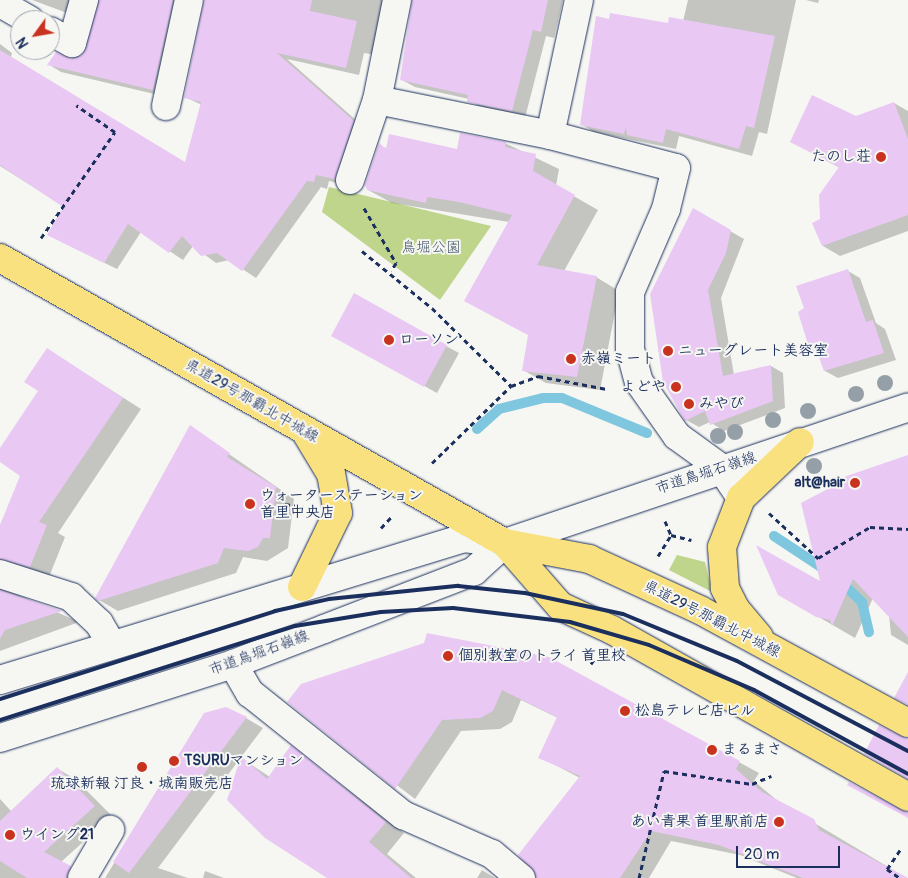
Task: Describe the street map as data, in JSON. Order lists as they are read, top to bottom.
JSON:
{
  "streets": {
    "main road": ["県道29号那覇北中城線"],
    "street": ["市道鳥堀石嶺線"]
  },
  "crossings": [
    ["県道29号那覇北中城線", "市道鳥堀石嶺線"]
  ],
  "parks": ["鳥堀公園"],
  "places": [
    "たのし荘",
    "ローソン",
    "ニューグレート美容室",
    "赤嶺ミート",
    "よどや",
    "みやび",
    "alt@hair",
    "ウォーターステーション 首里中央店",
    "個別教室のトライ 首里校",
    "松島テレビ店ビル",
    "まるまさ",
    "TSURUマンション",
    "琉球新報 汀良・城南販売店",
    "あい青果 首里駅前店",
    "ウイング21"
  ],
  "scale_bar": "20 m",
  "north": "bottom left"
}
